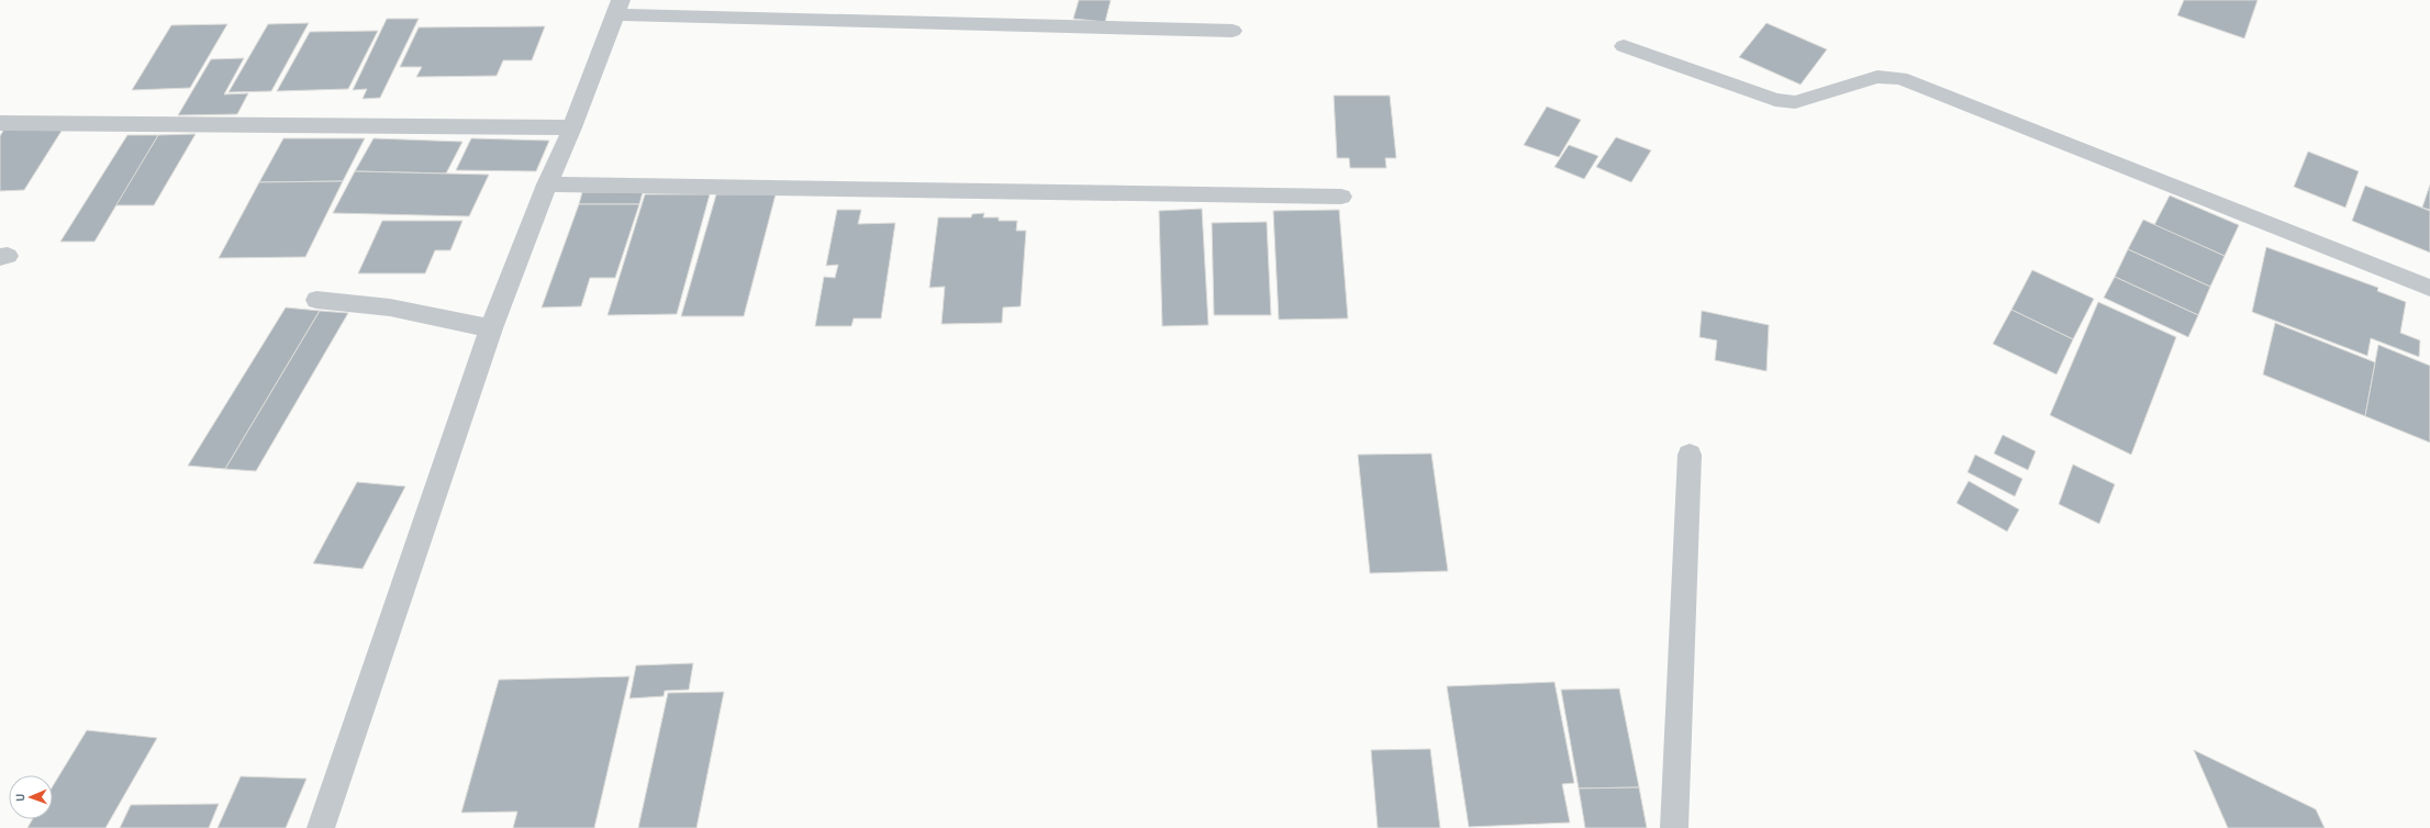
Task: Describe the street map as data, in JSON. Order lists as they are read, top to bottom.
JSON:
{
  "north": "left"
}
